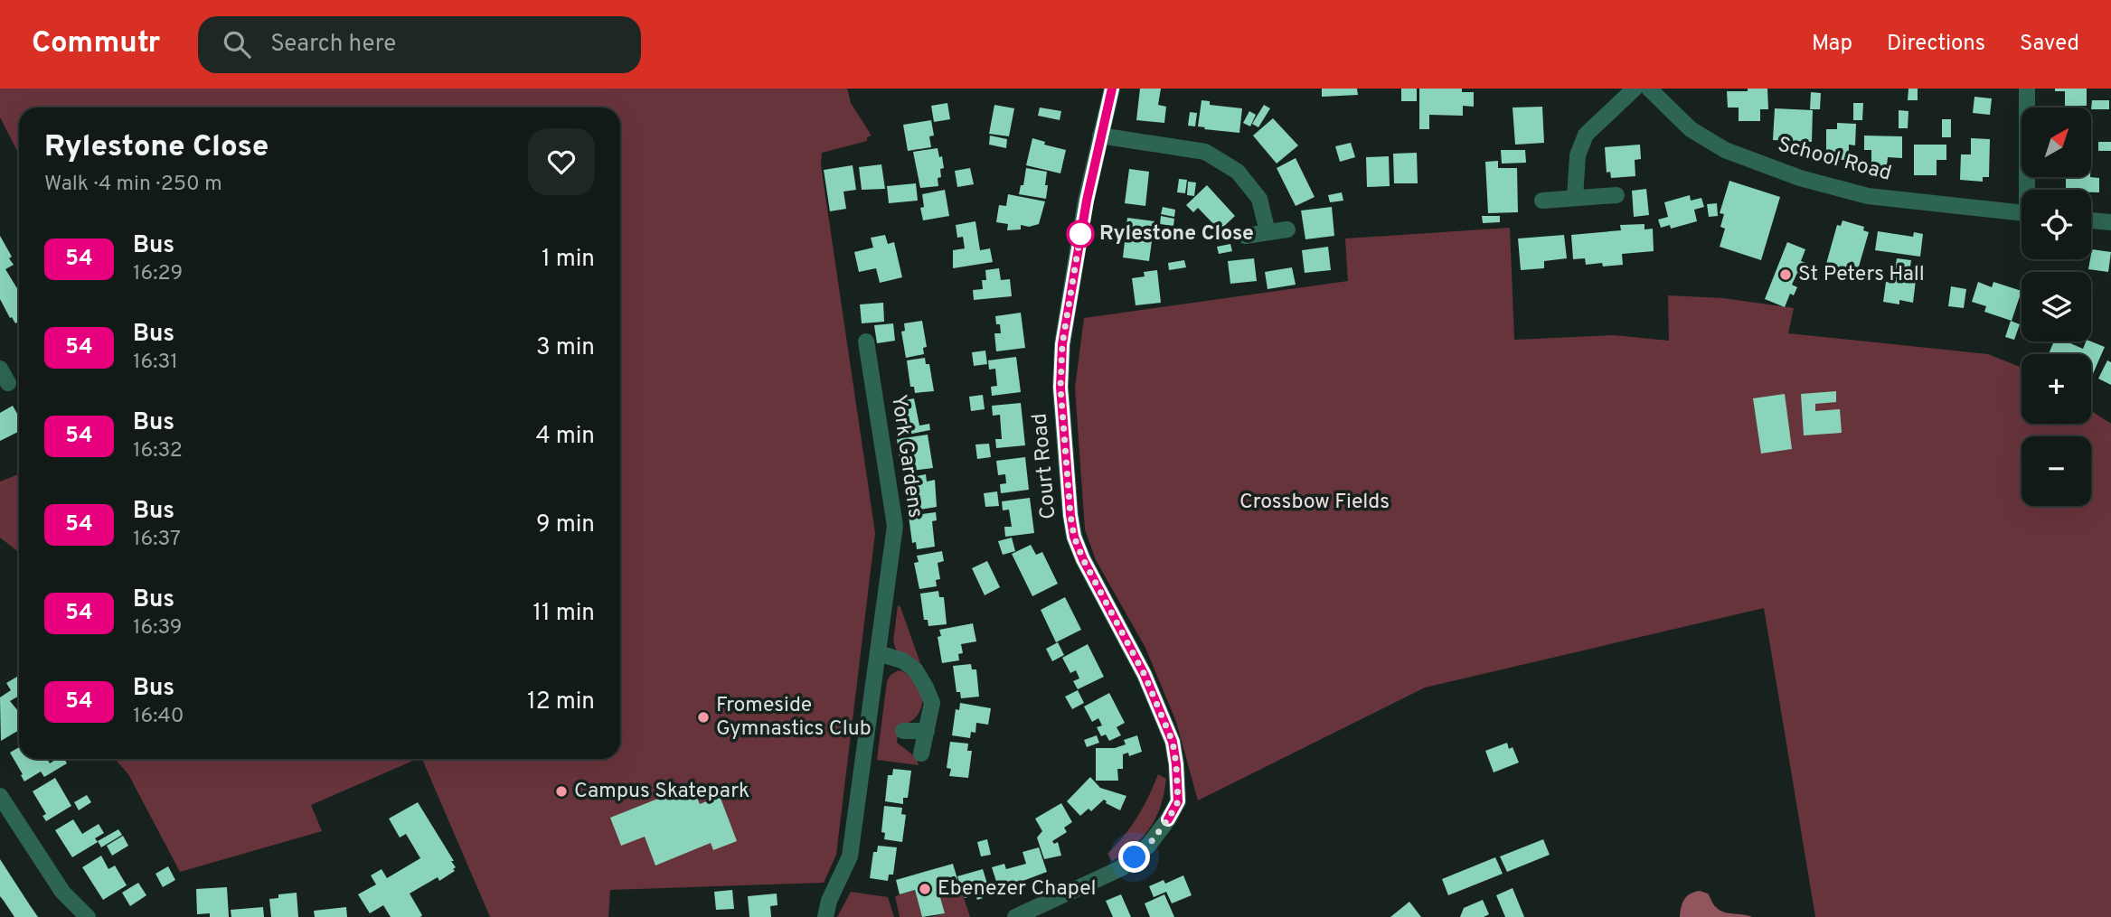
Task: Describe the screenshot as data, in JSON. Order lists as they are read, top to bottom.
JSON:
{
  "streets": {
    "street": ["School Road", "York Gardens", "Court Road"]
  },
  "parks": ["Crossbow Fields"],
  "places": [
    "Rylestone Close",
    "St Peters Hall",
    "Fromeside Gymnastics Club",
    "Campus Skatepark",
    "Ebenezer Chapel"
  ],
  "lines": ["bus line 54"],
  "north": "top right",
  "page": {
    "header": "Commutr",
    "search": "Search here",
    "nav": ["Map", "Directions", "Saved"],
    "map_buttons": ["+", "−"],
    "heading": ["Rylestone Close", "Walk · 4 min · 250 m"],
    "list": [
      {
        "mark": "54",
        "name": "Bus",
        "note": "16:29",
        "value": "1 min"
      },
      {
        "mark": "54",
        "name": "Bus",
        "note": "16:31",
        "value": "3 min"
      },
      {
        "mark": "54",
        "name": "Bus",
        "note": "16:32",
        "value": "4 min"
      },
      {
        "mark": "54",
        "name": "Bus",
        "note": "16:37",
        "value": "9 min"
      },
      {
        "mark": "54",
        "name": "Bus",
        "note": "16:39",
        "value": "11 min"
      },
      {
        "mark": "54",
        "name": "Bus",
        "note": "16:40",
        "value": "12 min"
      }
    ]
  }
}
